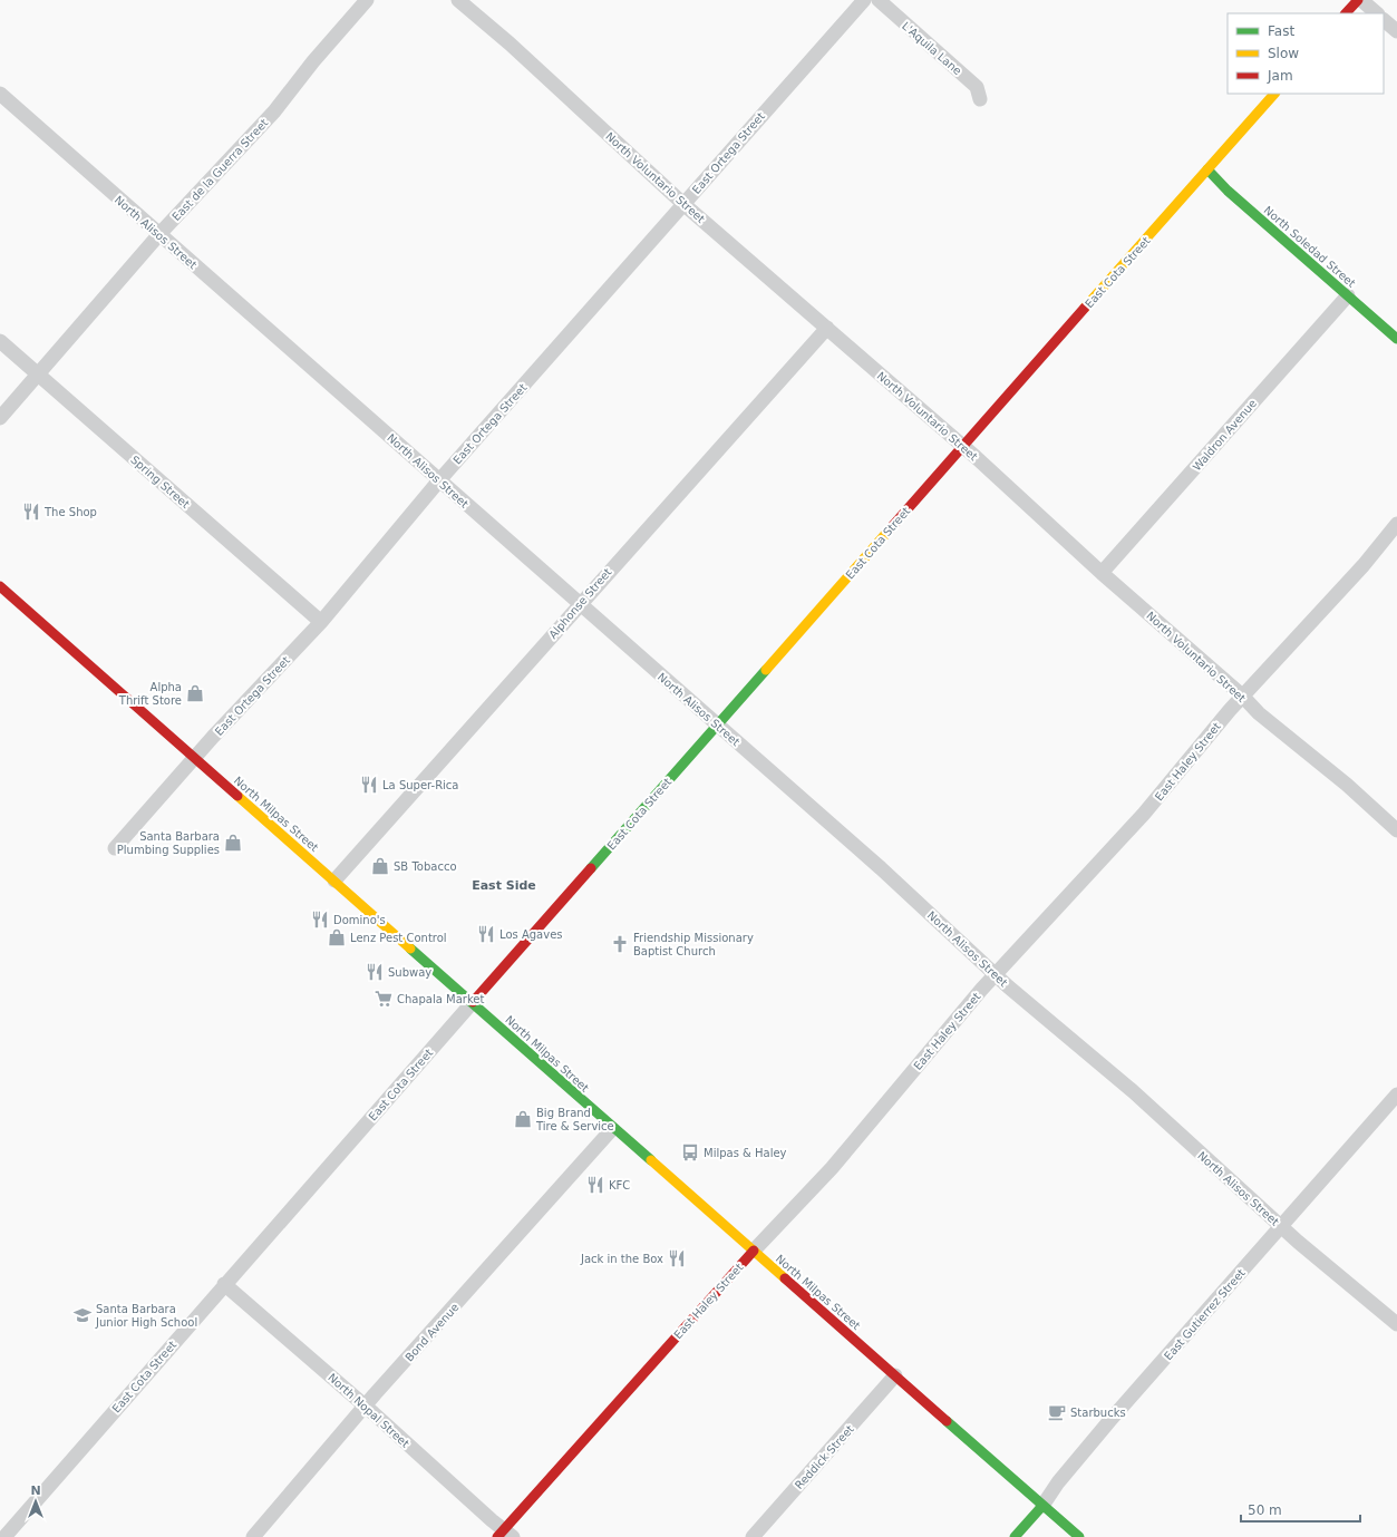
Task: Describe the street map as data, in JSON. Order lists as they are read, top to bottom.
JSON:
{
  "streets": {
    "street": [
      "L'Aquila Lane",
      "East Ortega Street",
      "East de la Guerra Street",
      "North Voluntario Street",
      "North Alisos Street",
      "North Soledad Street",
      "East Cota Street",
      "Waldron Avenue",
      "Spring Street",
      "Alphonse Street",
      "East Haley Street",
      "North Milpas Street",
      "East Gutierrez Street",
      "Bond Avenue",
      "North Nopal Street",
      "Reddick Street"
    ]
  },
  "crossings": [
    ["East Ortega Street", "North Voluntario Street"],
    ["East Ortega Street", "North Alisos Street"],
    ["East Ortega Street", "Spring Street"],
    ["East Ortega Street", "North Milpas Street"],
    ["East de la Guerra Street", "North Alisos Street"],
    ["East de la Guerra Street", "Spring Street"],
    ["North Voluntario Street", "East Cota Street"],
    ["North Voluntario Street", "Waldron Avenue"],
    ["North Voluntario Street", "Alphonse Street"],
    ["North Voluntario Street", "East Haley Street"],
    ["North Alisos Street", "East Cota Street"],
    ["North Alisos Street", "Alphonse Street"],
    ["North Alisos Street", "East Haley Street"],
    ["North Alisos Street", "East Gutierrez Street"],
    ["North Soledad Street", "East Cota Street"],
    ["North Soledad Street", "Waldron Avenue"],
    ["East Cota Street", "North Milpas Street"],
    ["East Cota Street", "North Nopal Street"],
    ["Alphonse Street", "North Milpas Street"],
    ["East Haley Street", "North Milpas Street"],
    ["East Haley Street", "North Nopal Street"],
    ["North Milpas Street", "East Gutierrez Street"],
    ["North Milpas Street", "Bond Avenue"],
    ["North Milpas Street", "Reddick Street"],
    ["Bond Avenue", "North Nopal Street"]
  ],
  "districts": ["East Side"],
  "places": {
    "restaurant": [
      "The Shop",
      "La Super-Rica",
      "Domino's",
      "Los Agaves",
      "Subway",
      "KFC",
      "Jack in the Box"
    ],
    "shop": [
      "Alpha Thrift Store",
      "Santa Barbara Plumbing Supplies",
      "SB Tobacco",
      "Lenz Pest Control",
      "Big Brand Tire & Service"
    ],
    "church": ["Friendship Missionary Baptist Church"],
    "supermarket": ["Chapala Market"],
    "bus stop": ["Milpas & Haley"],
    "school or university": ["Santa Barbara Junior High School"],
    "cafe": ["Starbucks"]
  },
  "legend": ["Fast", "Slow", "Jam"],
  "scale_bar": "50 m",
  "north": "top"
}
